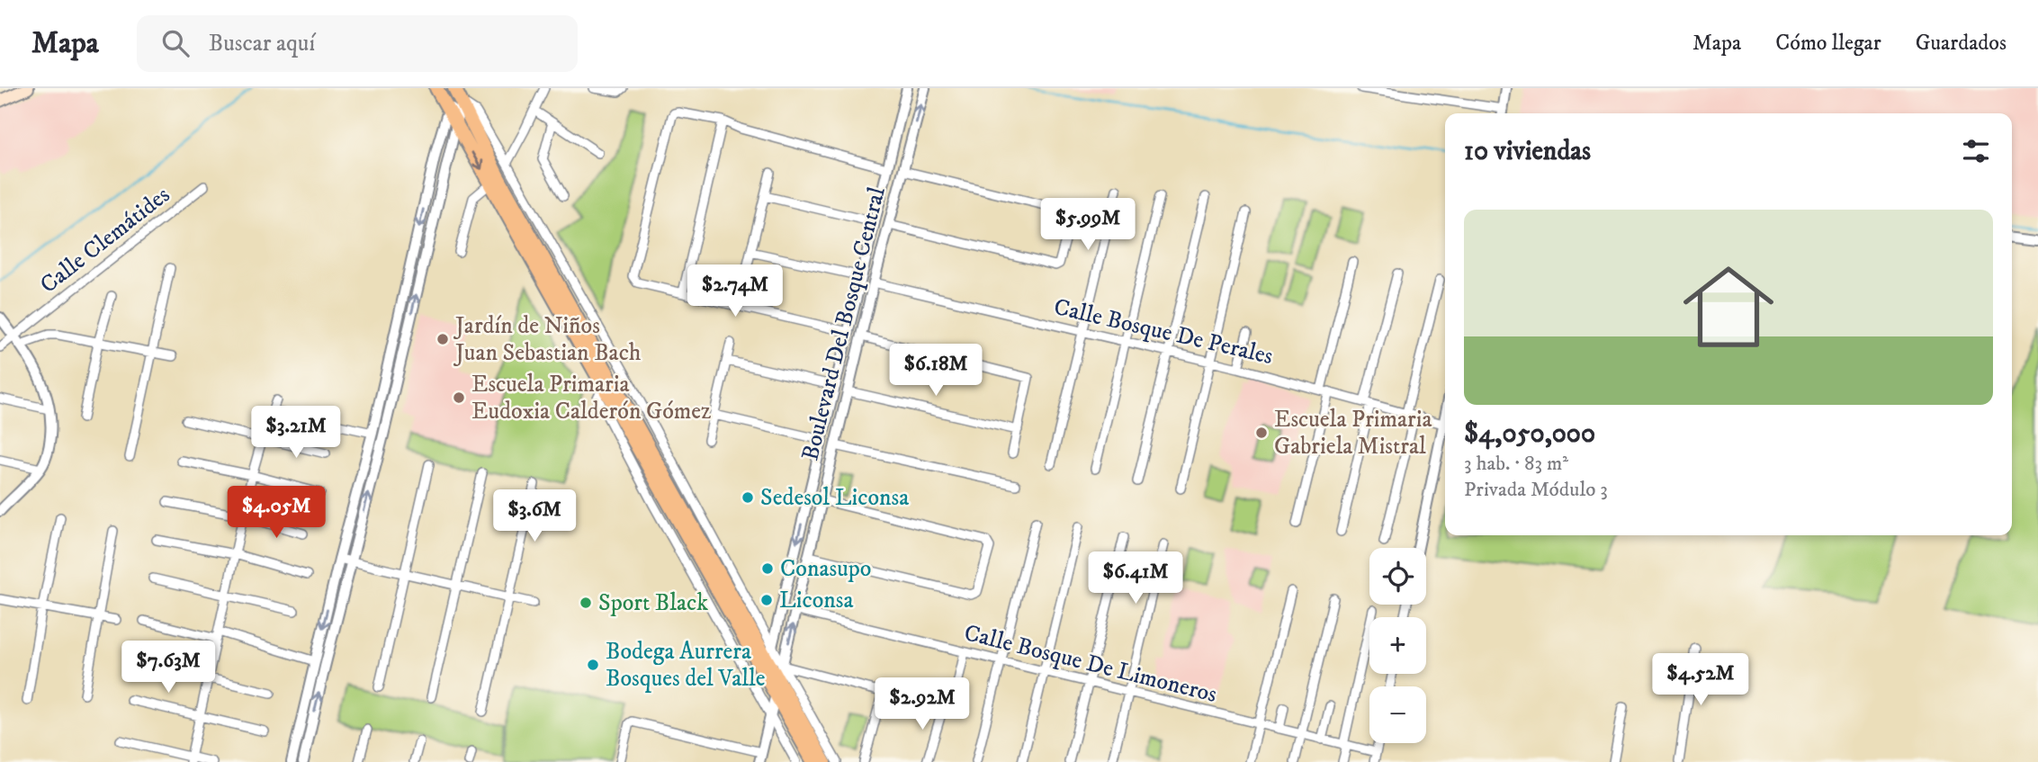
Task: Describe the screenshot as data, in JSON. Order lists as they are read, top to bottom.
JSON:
{
  "streets": {
    "street": [
      "Calle Clemátides",
      "Boulevard Del Bosque Central",
      "Calle Bosque De Perales",
      "Calle Bosque De Limoneros"
    ]
  },
  "crossings": [
    ["Boulevard Del Bosque Central", "Calle Bosque De Perales"],
    ["Boulevard Del Bosque Central", "Calle Bosque De Limoneros"]
  ],
  "places": [
    "Jardín de Niños Juan Sebastian Bach",
    "Escuela Primaria Eudoxia Calderón Gómez",
    "Escuela Primaria Gabriela Mistral",
    "Sedesol Liconsa",
    "Conasupo",
    "Liconsa",
    "Sport Black",
    "Bodega Aurrera Bosques del Valle"
  ],
  "page": {
    "header": "Mapa",
    "search": "Buscar aquí",
    "nav": ["Mapa", "Cómo llegar", "Guardados"],
    "heading": "10 viviendas",
    "list": [
      {
        "name": "$4,050,000",
        "note": "3 hab. · 83 m² · Privada Módulo 3"
      }
    ],
    "price": [
      "$5.99M",
      "$2.74M",
      "$6.18M",
      "$3.21M",
      "$4.05M",
      "$3.6M",
      "$6.41M",
      "$7.63M",
      "$4.52M",
      "$2.92M"
    ],
    "map_buttons": ["+", "−"]
  }
}
